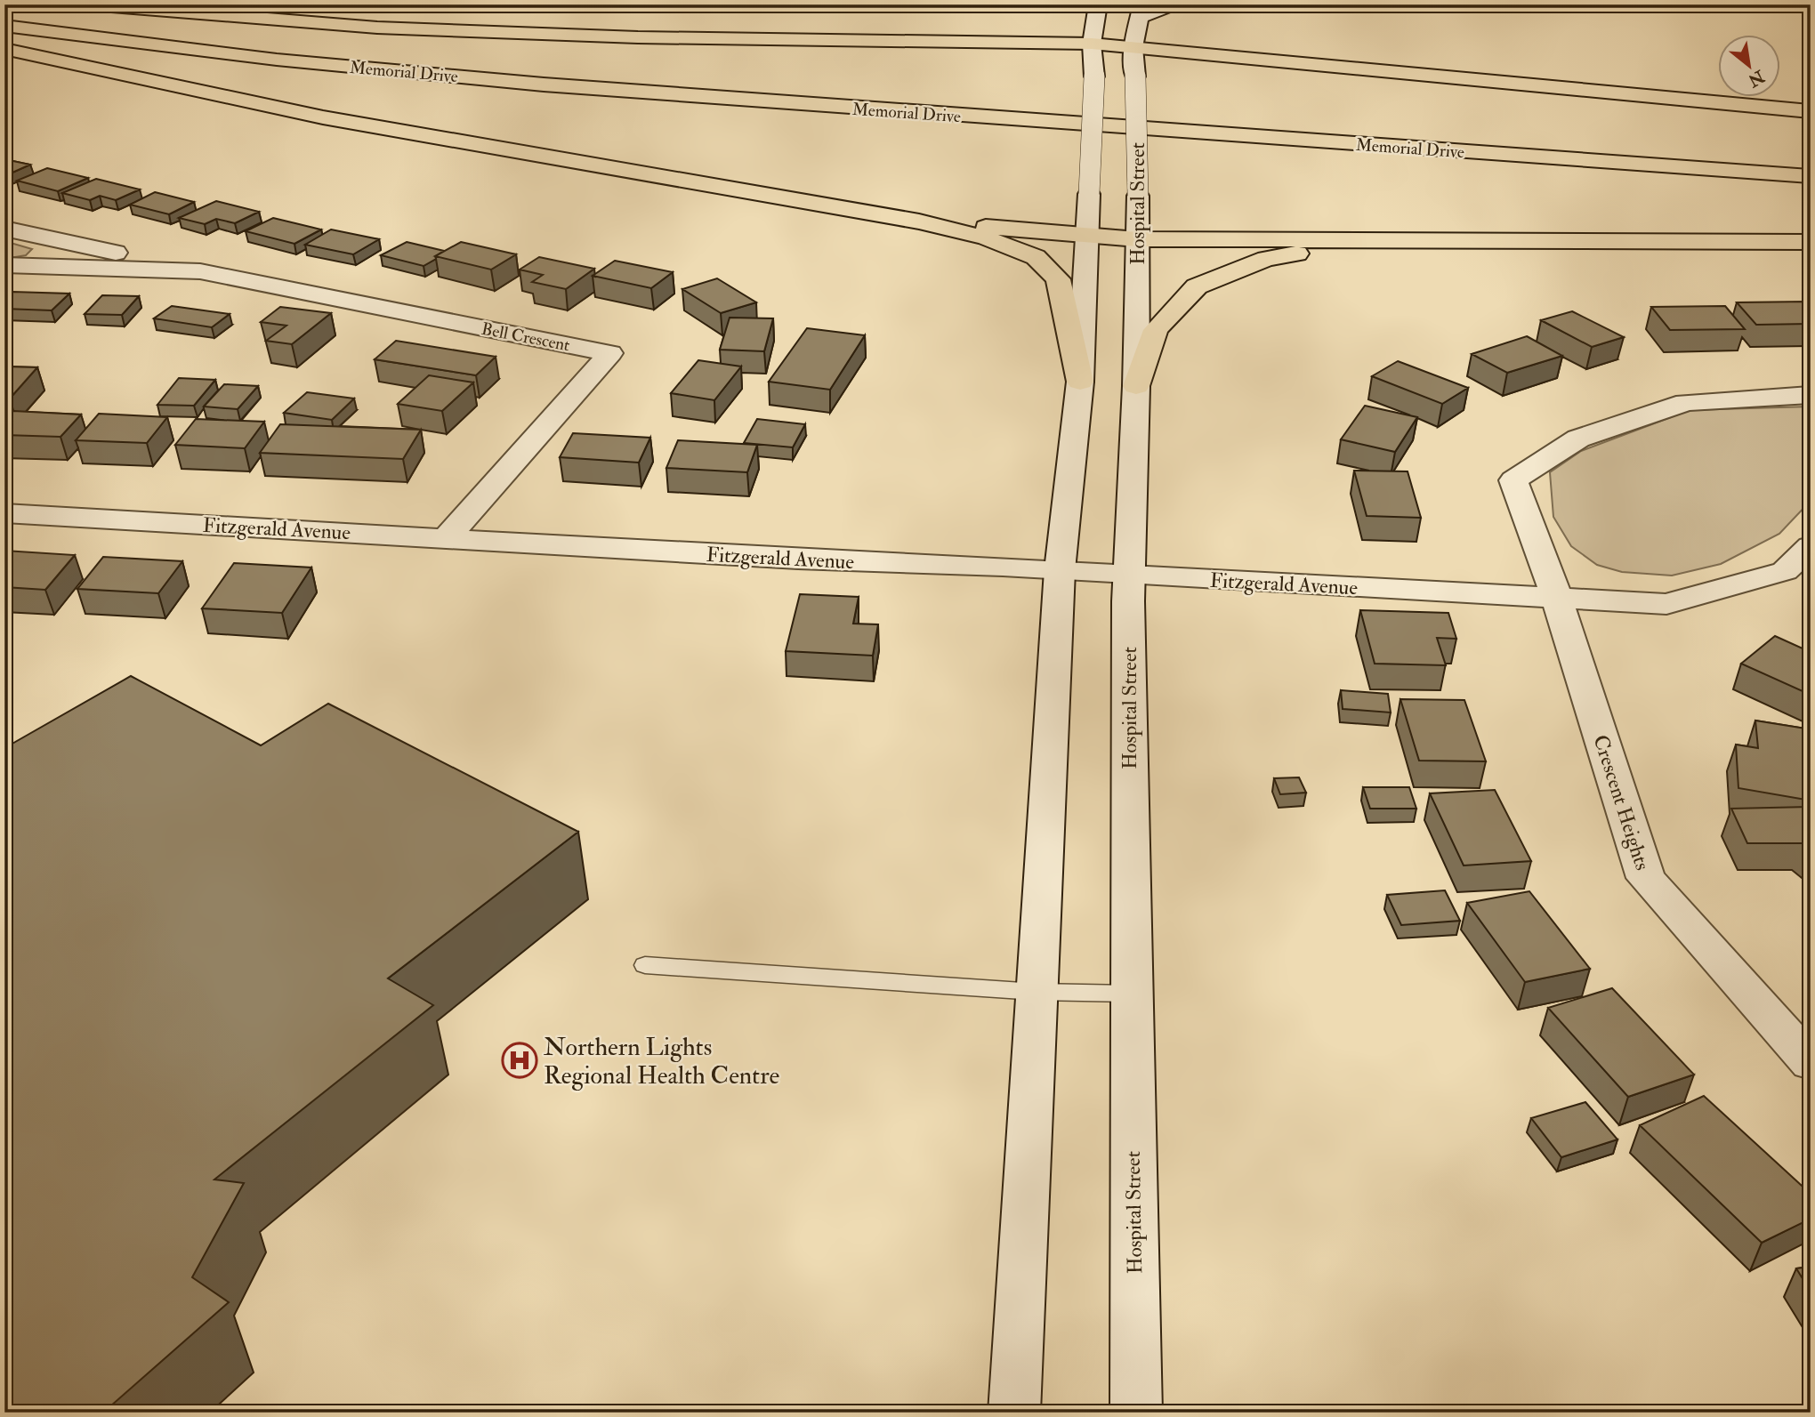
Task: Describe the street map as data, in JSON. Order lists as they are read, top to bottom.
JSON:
{
  "streets": {
    "highway": ["Memorial Drive"],
    "main road": [
      "Hospital Street",
      "Bell Crescent",
      "Fitzgerald Avenue",
      "Crescent Heights"
    ]
  },
  "crossings": [
    ["Hospital Street", "Fitzgerald Avenue"],
    ["Bell Crescent", "Fitzgerald Avenue"],
    ["Fitzgerald Avenue", "Crescent Heights"]
  ],
  "places": {
    "hospital": ["Northern Lights Regional Health Centre"]
  },
  "north": "bottom right"
}
